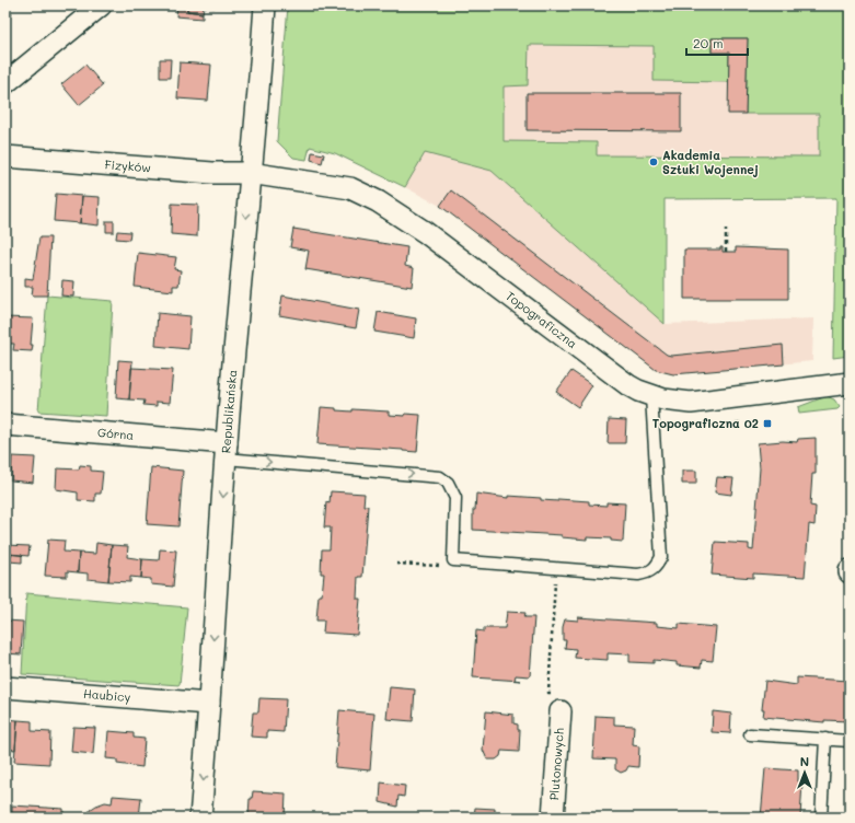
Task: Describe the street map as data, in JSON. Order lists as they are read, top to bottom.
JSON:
{
  "streets": {
    "street": [
      "Fizyków",
      "Topograficzna",
      "Republikańska",
      "Górna",
      "Haubicy",
      "Plutonowych"
    ]
  },
  "crossings": [
    ["Fizyków", "Topograficzna"],
    ["Fizyków", "Republikańska"],
    ["Topograficzna", "Republikańska"],
    ["Republikańska", "Górna"],
    ["Republikańska", "Haubicy"]
  ],
  "one_way": ["Republikańska"],
  "places": {
    "other": ["Akademia Sztuki Wojennej"],
    "transit": ["Topograficzna 02"]
  },
  "scale_bar": "20 m",
  "north": "top"
}
